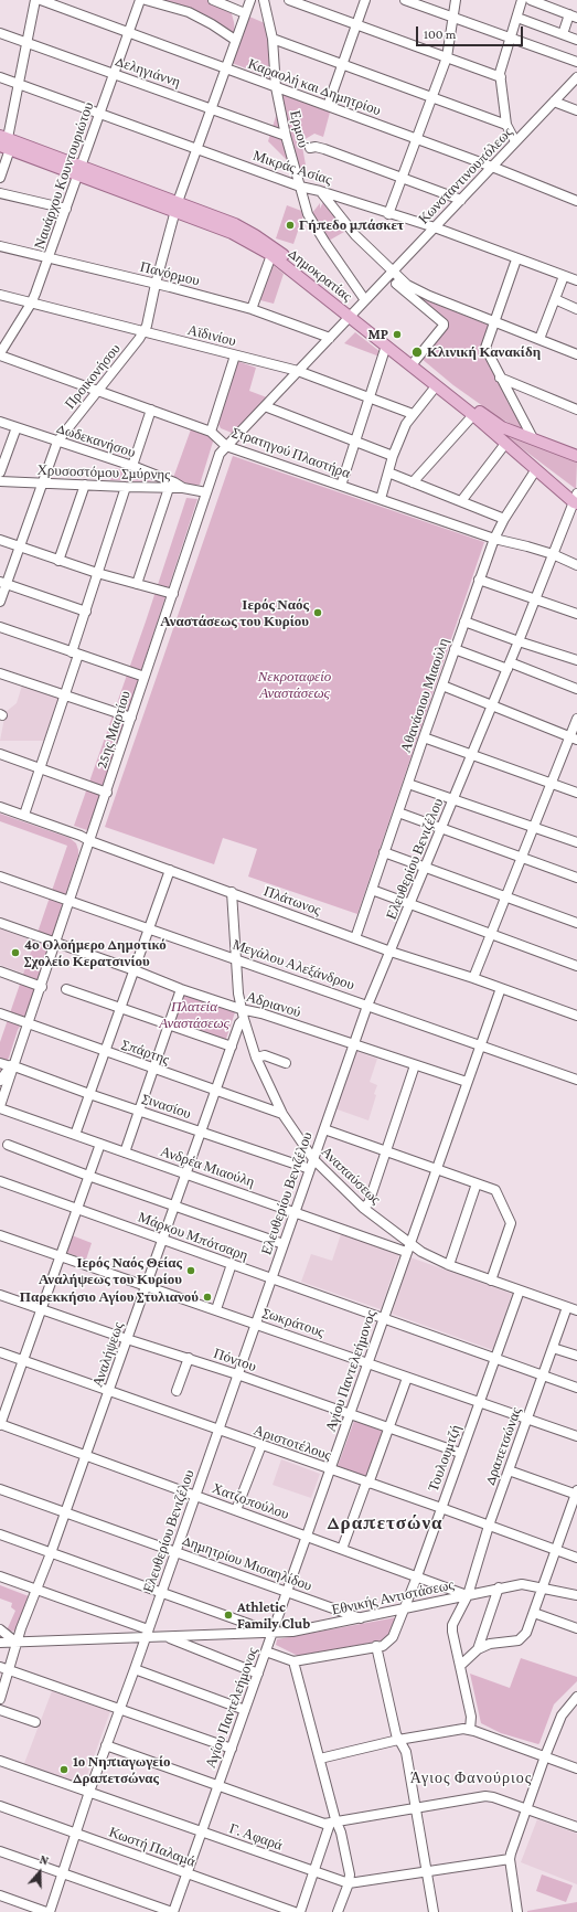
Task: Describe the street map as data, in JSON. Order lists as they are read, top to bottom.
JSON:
{
  "streets": {
    "main road": ["Δημοκρατίας"],
    "street": [
      "Δεληγιάννη",
      "Καραολή και Δημητρίου",
      "Ερμού",
      "Μικράς Ασίας",
      "Ναυάρχου Κουντουριώτου",
      "Κωνσταντινουπόλεως",
      "Πανόρμου",
      "Αϊδινίου",
      "Προικονήσου",
      "Δωδεκανήσου",
      "Στρατηγού Πλαστήρα",
      "Χρυσοστόμου Σμύρνης",
      "Αθανάσιου Μιαούλη",
      "25ης Μαρτίου",
      "Ελευθερίου Βενιζέλου",
      "Πλάτωνος",
      "Μεγάλου Αλεξάνδρου",
      "Αδριανού",
      "Σπάρτης",
      "Σινασίου",
      "Ανδρέα Μιαούλη",
      "Αναπαύσεως",
      "Μάρκου Μπότσαρη",
      "Σωκράτους",
      "Αναλήψεως",
      "Πόντου",
      "Αγίου Παντελεήμονος",
      "Αριστοτέλους",
      "Δραπετσώνας",
      "Τουλουμτζή",
      "Χατζοπούλου",
      "Δημητρίου Μισαηλίδου",
      "Εθνικής Αντιστάσεως",
      "Γ. Αφαρά",
      "Κωστή Παλαμά"
    ]
  },
  "crossings": [
    ["Δεληγιάννη", "Ερμού"],
    ["Δεληγιάννη", "Ναυάρχου Κουντουριώτου"],
    ["Δεληγιάννη", "Προικονήσου"],
    ["Καραολή και Δημητρίου", "Ερμού"],
    ["Καραολή και Δημητρίου", "Ναυάρχου Κουντουριώτου"],
    ["Καραολή και Δημητρίου", "Κωνσταντινουπόλεως"],
    ["Καραολή και Δημητρίου", "Προικονήσου"],
    ["Ερμού", "Μικράς Ασίας"],
    ["Ερμού", "Κωνσταντινουπόλεως"],
    ["Μικράς Ασίας", "Ναυάρχου Κουντουριώτου"],
    ["Μικράς Ασίας", "Κωνσταντινουπόλεως"],
    ["Μικράς Ασίας", "Προικονήσου"],
    ["Ναυάρχου Κουντουριώτου", "Πανόρμου"],
    ["Ναυάρχου Κουντουριώτου", "Δημοκρατίας"],
    ["Ναυάρχου Κουντουριώτου", "Αϊδινίου"],
    ["Ναυάρχου Κουντουριώτου", "Στρατηγού Πλαστήρα"],
    ["Κωνσταντινουπόλεως", "Πανόρμου"],
    ["Κωνσταντινουπόλεως", "Δημοκρατίας"],
    ["Κωνσταντινουπόλεως", "Αϊδινίου"],
    ["Κωνσταντινουπόλεως", "Στρατηγού Πλαστήρα"],
    ["Κωνσταντινουπόλεως", "25ης Μαρτίου"],
    ["Πανόρμου", "Προικονήσου"],
    ["Δημοκρατίας", "Προικονήσου"],
    ["Δημοκρατίας", "Αθανάσιου Μιαούλη"],
    ["Δημοκρατίας", "Ελευθερίου Βενιζέλου"],
    ["Αϊδινίου", "Προικονήσου"],
    ["Προικονήσου", "Δωδεκανήσου"],
    ["Προικονήσου", "Στρατηγού Πλαστήρα"],
    ["Προικονήσου", "Χρυσοστόμου Σμύρνης"],
    ["Δωδεκανήσου", "Χρυσοστόμου Σμύρνης"],
    ["Στρατηγού Πλαστήρα", "Αθανάσιου Μιαούλη"],
    ["Στρατηγού Πλαστήρα", "25ης Μαρτίου"],
    ["Στρατηγού Πλαστήρα", "Ελευθερίου Βενιζέλου"],
    ["Χρυσοστόμου Σμύρνης", "25ης Μαρτίου"],
    ["Αθανάσιου Μιαούλη", "Πλάτωνος"],
    ["25ης Μαρτίου", "Πλάτωνος"],
    ["25ης Μαρτίου", "Μεγάλου Αλεξάνδρου"],
    ["25ης Μαρτίου", "Αδριανού"],
    ["25ης Μαρτίου", "Σπάρτης"],
    ["25ης Μαρτίου", "Σινασίου"],
    ["25ης Μαρτίου", "Ανδρέα Μιαούλη"],
    ["Ελευθερίου Βενιζέλου", "Πλάτωνος"],
    ["Ελευθερίου Βενιζέλου", "Μεγάλου Αλεξάνδρου"],
    ["Ελευθερίου Βενιζέλου", "Αδριανού"],
    ["Ελευθερίου Βενιζέλου", "Σινασίου"],
    ["Ελευθερίου Βενιζέλου", "Ανδρέα Μιαούλη"],
    ["Ελευθερίου Βενιζέλου", "Αναπαύσεως"],
    ["Ελευθερίου Βενιζέλου", "Μάρκου Μπότσαρη"],
    ["Ελευθερίου Βενιζέλου", "Σωκράτους"],
    ["Ελευθερίου Βενιζέλου", "Πόντου"],
    ["Ελευθερίου Βενιζέλου", "Αριστοτέλους"],
    ["Ελευθερίου Βενιζέλου", "Χατζοπούλου"],
    ["Ελευθερίου Βενιζέλου", "Δημητρίου Μισαηλίδου"],
    ["Ελευθερίου Βενιζέλου", "Εθνικής Αντιστάσεως"],
    ["Ελευθερίου Βενιζέλου", "Γ. Αφαρά"],
    ["Ελευθερίου Βενιζέλου", "Κωστή Παλαμά"],
    ["Πλάτωνος", "Αναπαύσεως"],
    ["Πλάτωνος", "Αγίου Παντελεήμονος"],
    ["Μεγάλου Αλεξάνδρου", "Αναπαύσεως"],
    ["Μεγάλου Αλεξάνδρου", "Αγίου Παντελεήμονος"],
    ["Αδριανού", "Αναπαύσεως"],
    ["Αδριανού", "Αγίου Παντελεήμονος"],
    ["Σπάρτης", "Αναπαύσεως"],
    ["Σπάρτης", "Αναλήψεως"],
    ["Σινασίου", "Αναλήψεως"],
    ["Ανδρέα Μιαούλη", "Αναπαύσεως"],
    ["Ανδρέα Μιαούλη", "Αναλήψεως"],
    ["Ανδρέα Μιαούλη", "Αγίου Παντελεήμονος"],
    ["Αναπαύσεως", "Αναλήψεως"],
    ["Αναπαύσεως", "Αγίου Παντελεήμονος"],
    ["Αναπαύσεως", "Δραπετσώνας"],
    ["Αναπαύσεως", "Τουλουμτζή"],
    ["Μάρκου Μπότσαρη", "Αναλήψεως"],
    ["Μάρκου Μπότσαρη", "Αγίου Παντελεήμονος"],
    ["Μάρκου Μπότσαρη", "Δραπετσώνας"],
    ["Μάρκου Μπότσαρη", "Τουλουμτζή"],
    ["Σωκράτους", "Αναλήψεως"],
    ["Σωκράτους", "Αγίου Παντελεήμονος"],
    ["Σωκράτους", "Δραπετσώνας"],
    ["Σωκράτους", "Τουλουμτζή"],
    ["Αναλήψεως", "Πόντου"],
    ["Αναλήψεως", "Αριστοτέλους"],
    ["Αναλήψεως", "Χατζοπούλου"],
    ["Αναλήψεως", "Δημητρίου Μισαηλίδου"],
    ["Αναλήψεως", "Εθνικής Αντιστάσεως"],
    ["Πόντου", "Αγίου Παντελεήμονος"],
    ["Πόντου", "Τουλουμτζή"],
    ["Αγίου Παντελεήμονος", "Αριστοτέλους"],
    ["Αγίου Παντελεήμονος", "Χατζοπούλου"],
    ["Αγίου Παντελεήμονος", "Δημητρίου Μισαηλίδου"],
    ["Αγίου Παντελεήμονος", "Εθνικής Αντιστάσεως"],
    ["Αγίου Παντελεήμονος", "Γ. Αφαρά"],
    ["Αγίου Παντελεήμονος", "Κωστή Παλαμά"],
    ["Αριστοτέλους", "Δραπετσώνας"],
    ["Αριστοτέλους", "Τουλουμτζή"],
    ["Δραπετσώνας", "Χατζοπούλου"],
    ["Δραπετσώνας", "Εθνικής Αντιστάσεως"],
    ["Τουλουμτζή", "Χατζοπούλου"],
    ["Τουλουμτζή", "Εθνικής Αντιστάσεως"],
    ["Χατζοπούλου", "Εθνικής Αντιστάσεως"],
    ["Δημητρίου Μισαηλίδου", "Εθνικής Αντιστάσεως"]
  ],
  "districts": ["Δραπετσώνα", "Άγιος Φανούριος"],
  "parks": ["Νεκροταφείο Αναστάσεως", "Πλατεία Αναστάσεως"],
  "places": [
    "Γήπεδο μπάσκετ",
    "MP",
    "Κλινική Κανακίδη",
    "Ιερός Ναός Αναστάσεως του Κυρίου",
    "4o Ολοήμερο Δημοτικό Σχολείο Κερατσινίου",
    "Ιερός Ναός Θείας Αναλήψεως του Κυρίου",
    "Παρεκκήσιο Αγίου Στυλιανού",
    "Athletic Family Club",
    "1ο Νηπιαγωγείο Δραπετσώνας"
  ],
  "scale_bar": "100 m",
  "north": "top"
}
